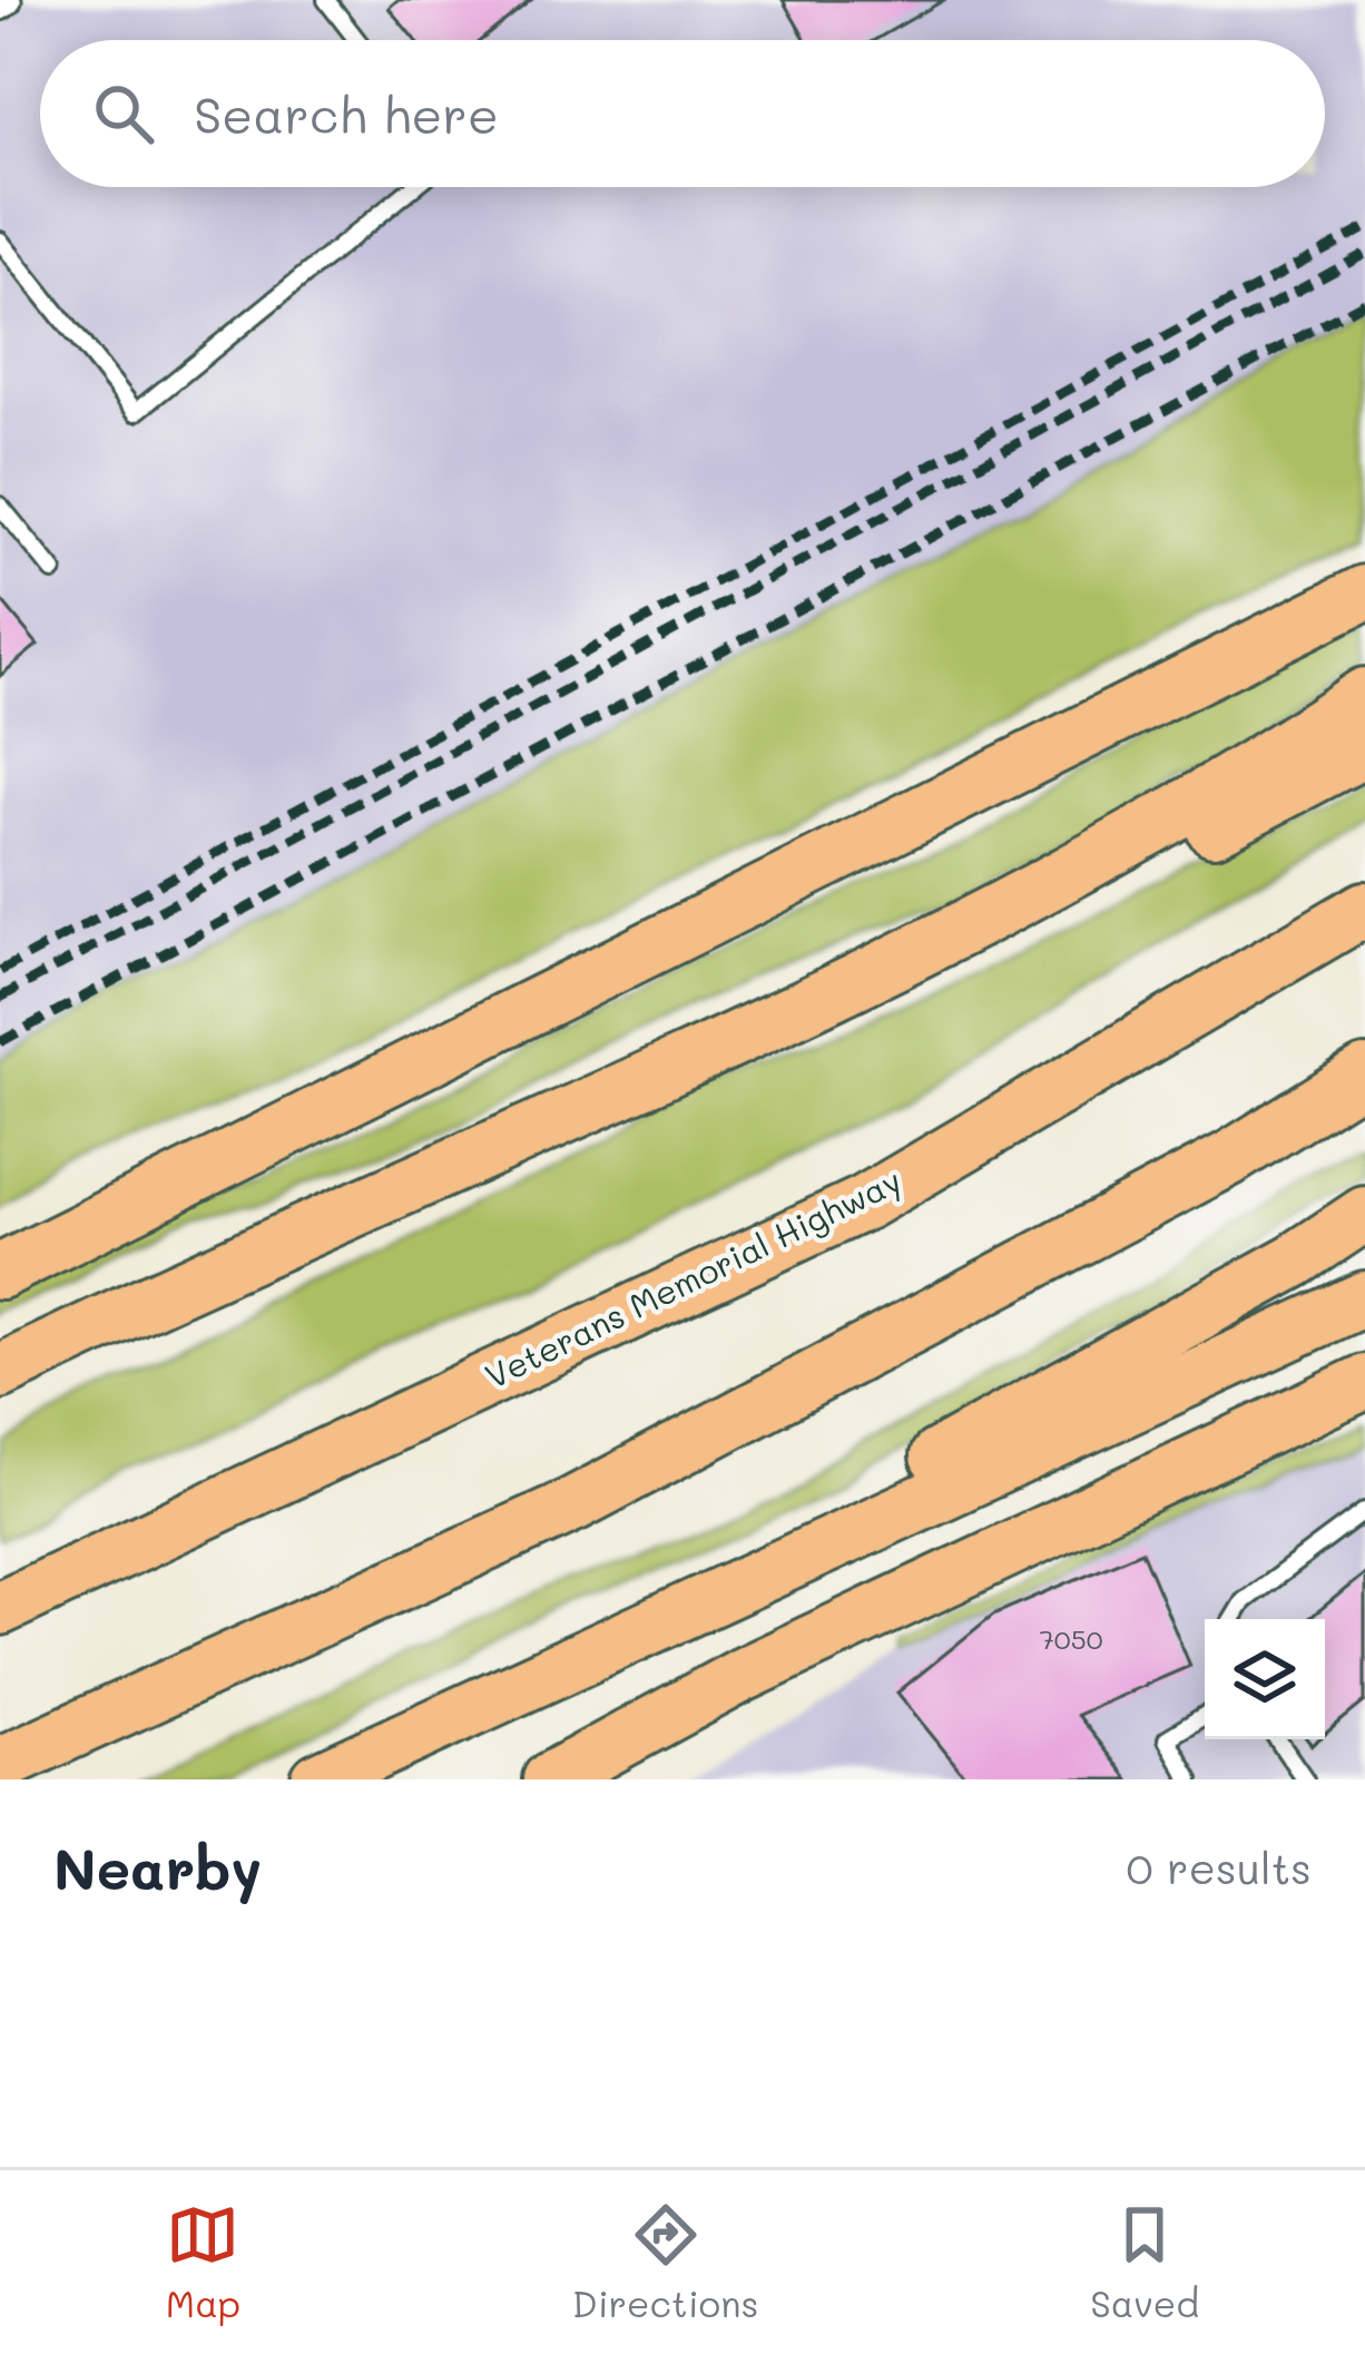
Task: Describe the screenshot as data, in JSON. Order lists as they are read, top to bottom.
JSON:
{
  "streets": {
    "highway": ["Veterans Memorial Highway"]
  },
  "house_numbers": ["7050"],
  "page": {
    "search": "Search here",
    "heading": ["Nearby", "0 results"],
    "nav": ["Map", "Directions", "Saved"]
  }
}
